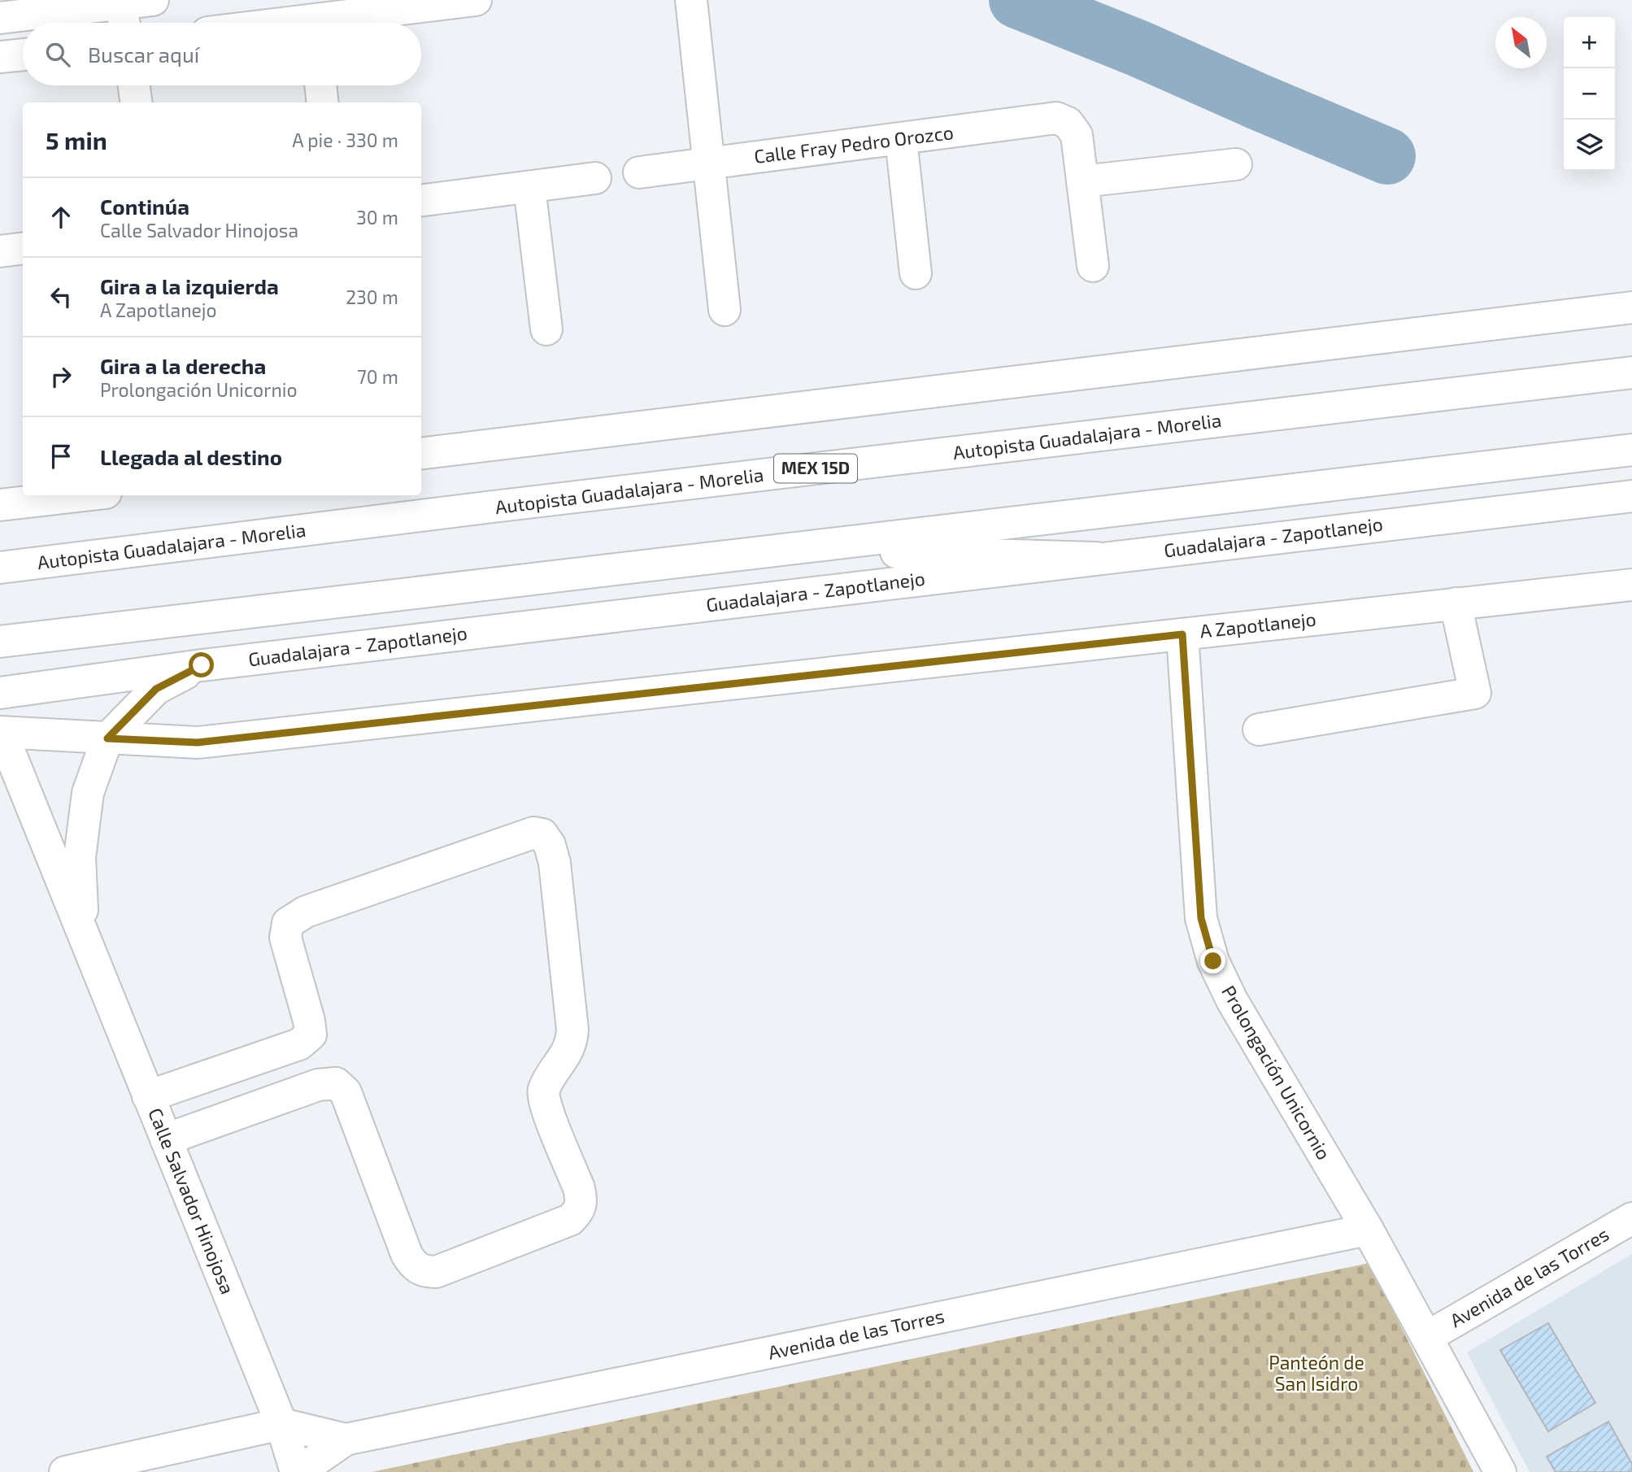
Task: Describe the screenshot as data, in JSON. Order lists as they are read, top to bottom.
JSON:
{
  "streets": {
    "main road": [
      "Calle Fray Pedro Orozco",
      "Autopista Guadalajara - Morelia",
      "MEX 15D",
      "Guadalajara - Zapotlanejo",
      "A Zapotlanejo",
      "Prolongación Unicornio",
      "Calle Salvador Hinojosa",
      "Avenida de las Torres"
    ]
  },
  "crossings": [
    ["Guadalajara - Zapotlanejo", "Calle Salvador Hinojosa"],
    ["A Zapotlanejo", "Prolongación Unicornio"],
    ["A Zapotlanejo", "Calle Salvador Hinojosa"],
    ["Prolongación Unicornio", "Avenida de las Torres"],
    ["Calle Salvador Hinojosa", "Avenida de las Torres"]
  ],
  "parks": ["Panteón de San Isidro"],
  "north": "top left",
  "page": {
    "map_buttons": ["+", "−"],
    "search": "Buscar aquí",
    "heading": ["5 min", "A pie · 330 m"],
    "list": [
      ["Continúa", "Calle Salvador Hinojosa", "30 m"],
      ["Gira a la izquierda", "A Zapotlanejo", "230 m"],
      ["Gira a la derecha", "Prolongación Unicornio", "70 m"],
      "Llegada al destino"
    ]
  }
}
